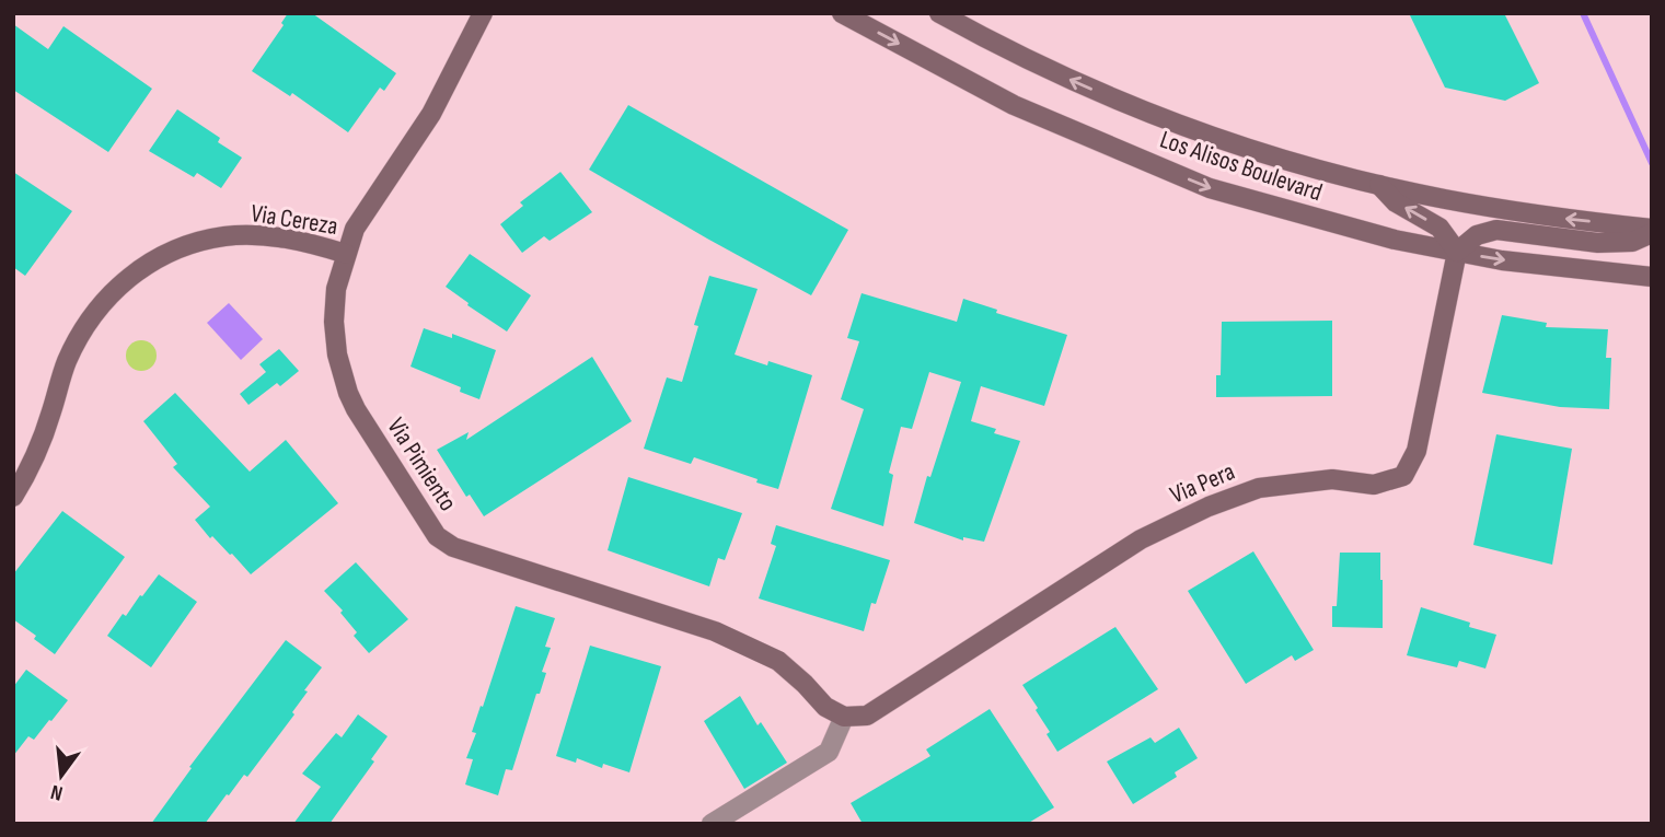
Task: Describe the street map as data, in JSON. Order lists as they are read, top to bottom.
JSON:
{
  "streets": {
    "street": [
      "Los Alisos Boulevard",
      "Via Cereza",
      "Via Pimiento",
      "Via Pera"
    ]
  },
  "crossings": [
    ["Los Alisos Boulevard", "Via Pera"],
    ["Via Cereza", "Via Pimiento"],
    ["Via Pimiento", "Via Pera"]
  ],
  "north": "bottom"
}
